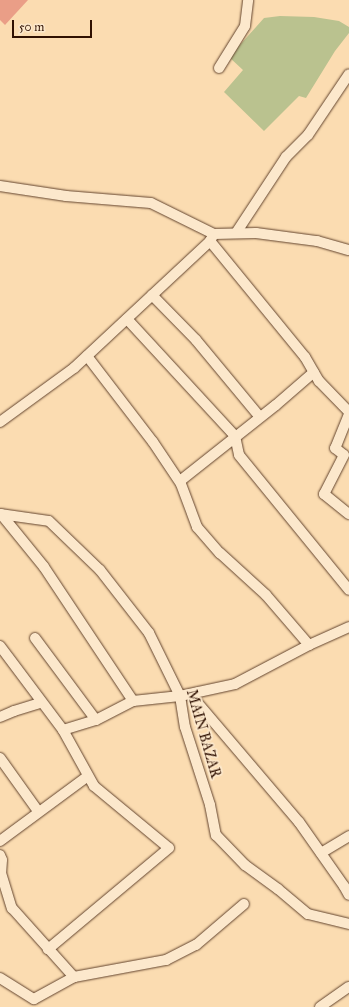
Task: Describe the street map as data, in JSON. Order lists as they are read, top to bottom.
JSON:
{
  "streets": {
    "street": ["MAIN BAZAR"]
  },
  "scale_bar": "50 m"
}
